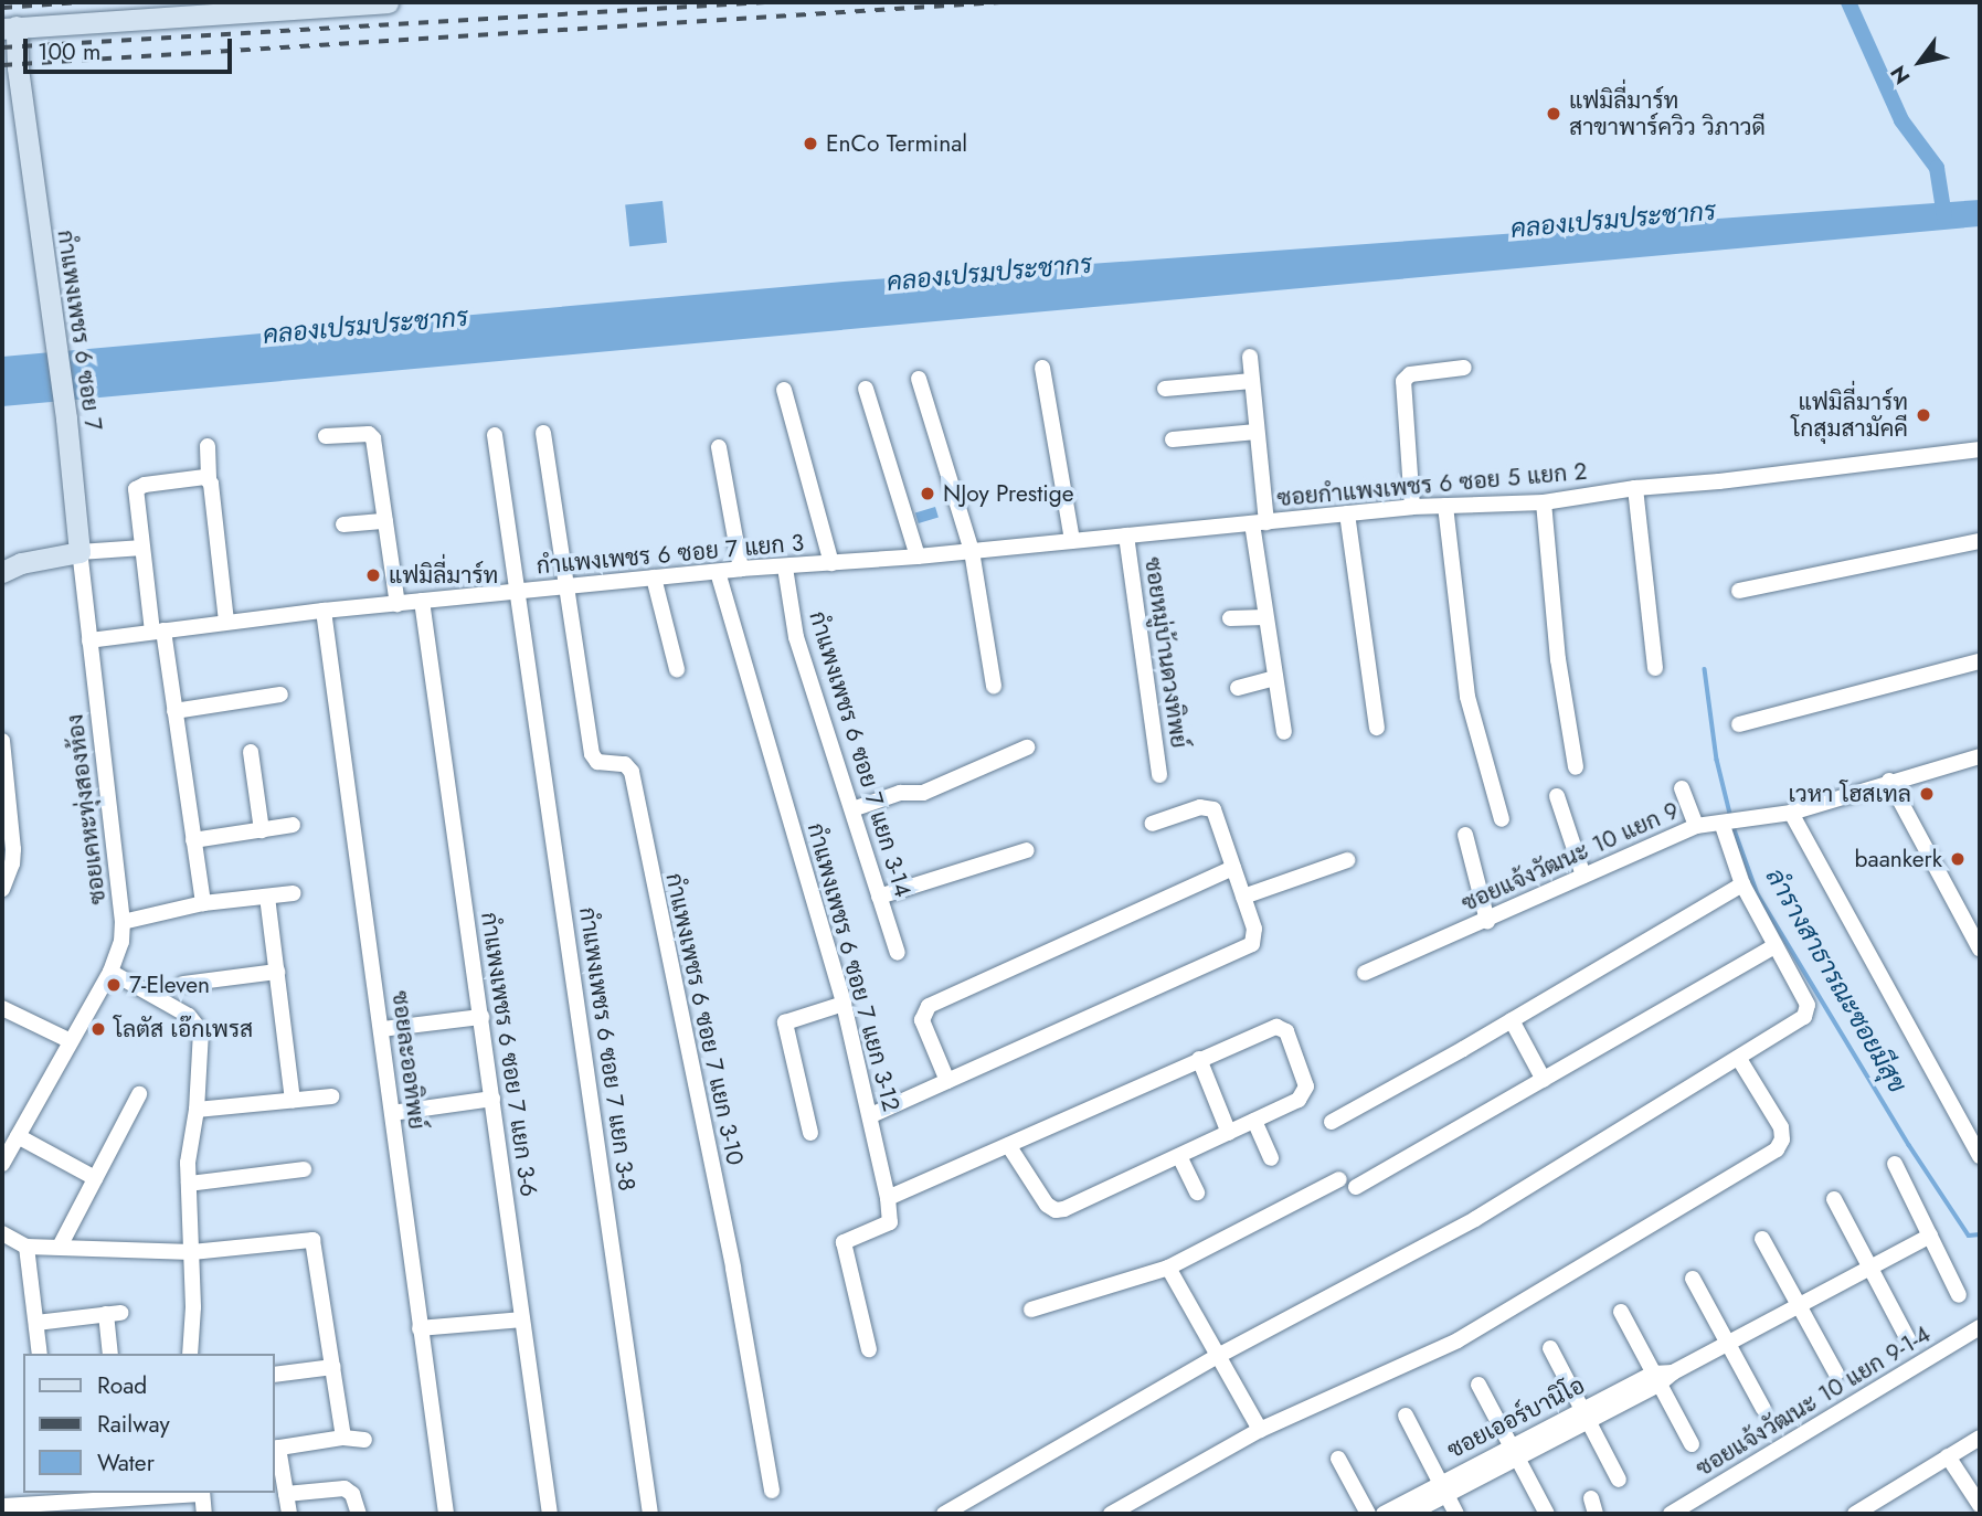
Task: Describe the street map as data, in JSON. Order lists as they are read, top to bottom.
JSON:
{
  "streets": {
    "street": [
      "กำแพงเพชร 6 ซอย 7",
      "ซอยกำแพงเพชร 6 ซอย 5 แยก 2",
      "กำแพงเพชร 6 ซอย 7 แยก 3",
      "ซอยหมู่บ้านดวงทิพย์",
      "กำแพงเพชร 6 ซอย 7 แยก 3-14",
      "ซอยเคหะทุ่งสองห้อง",
      "ซอยแจ้งวัฒนะ 10 แยก 9",
      "กำแพงเพชร 6 ซอย 7 แยก 3-12",
      "กำแพงเพชร 6 ซอย 7 แยก 3-10",
      "กำแพงเพชร 6 ซอย 7 แยก 3-8",
      "กำแพงเพชร 6 ซอย 7 แยก 3-6",
      "ซอยละออทิพย์",
      "ซอยแจ้งวัฒนะ 10 แยก 9-1-4",
      "ซอยเออร์บานิโอ"
    ]
  },
  "crossings": [
    ["กำแพงเพชร 6 ซอย 7", "กำแพงเพชร 6 ซอย 7 แยก 3"],
    ["กำแพงเพชร 6 ซอย 7", "ซอยเคหะทุ่งสองห้อง"],
    ["ซอยกำแพงเพชร 6 ซอย 5 แยก 2", "กำแพงเพชร 6 ซอย 7 แยก 3"],
    ["ซอยกำแพงเพชร 6 ซอย 5 แยก 2", "ซอยหมู่บ้านดวงทิพย์"],
    ["กำแพงเพชร 6 ซอย 7 แยก 3", "กำแพงเพชร 6 ซอย 7 แยก 3-14"],
    ["กำแพงเพชร 6 ซอย 7 แยก 3", "ซอยเคหะทุ่งสองห้อง"],
    ["กำแพงเพชร 6 ซอย 7 แยก 3", "กำแพงเพชร 6 ซอย 7 แยก 3-12"],
    ["กำแพงเพชร 6 ซอย 7 แยก 3", "กำแพงเพชร 6 ซอย 7 แยก 3-10"],
    ["กำแพงเพชร 6 ซอย 7 แยก 3", "กำแพงเพชร 6 ซอย 7 แยก 3-8"],
    ["กำแพงเพชร 6 ซอย 7 แยก 3", "กำแพงเพชร 6 ซอย 7 แยก 3-6"],
    ["กำแพงเพชร 6 ซอย 7 แยก 3", "ซอยละออทิพย์"]
  ],
  "water": ["คลองเปรมประชากร", "ลำรางสาธารณะซอยมีสุข"],
  "places": [
    "แฟมิลี่มาร์ท สาขาพาร์ควิว วิภาวดี",
    "EnCo Terminal",
    "แฟมิลี่มาร์ท โกสุมสามัคคี",
    "NJoy Prestige",
    "แฟมิลี่มาร์ท",
    "เวหา โฮสเทล",
    "baankerk",
    "7-Eleven",
    "โลตัส เอ๊กเพรส"
  ],
  "legend": ["Road", "Railway", "Water"],
  "scale_bar": "100 m",
  "north": "bottom left"
}
